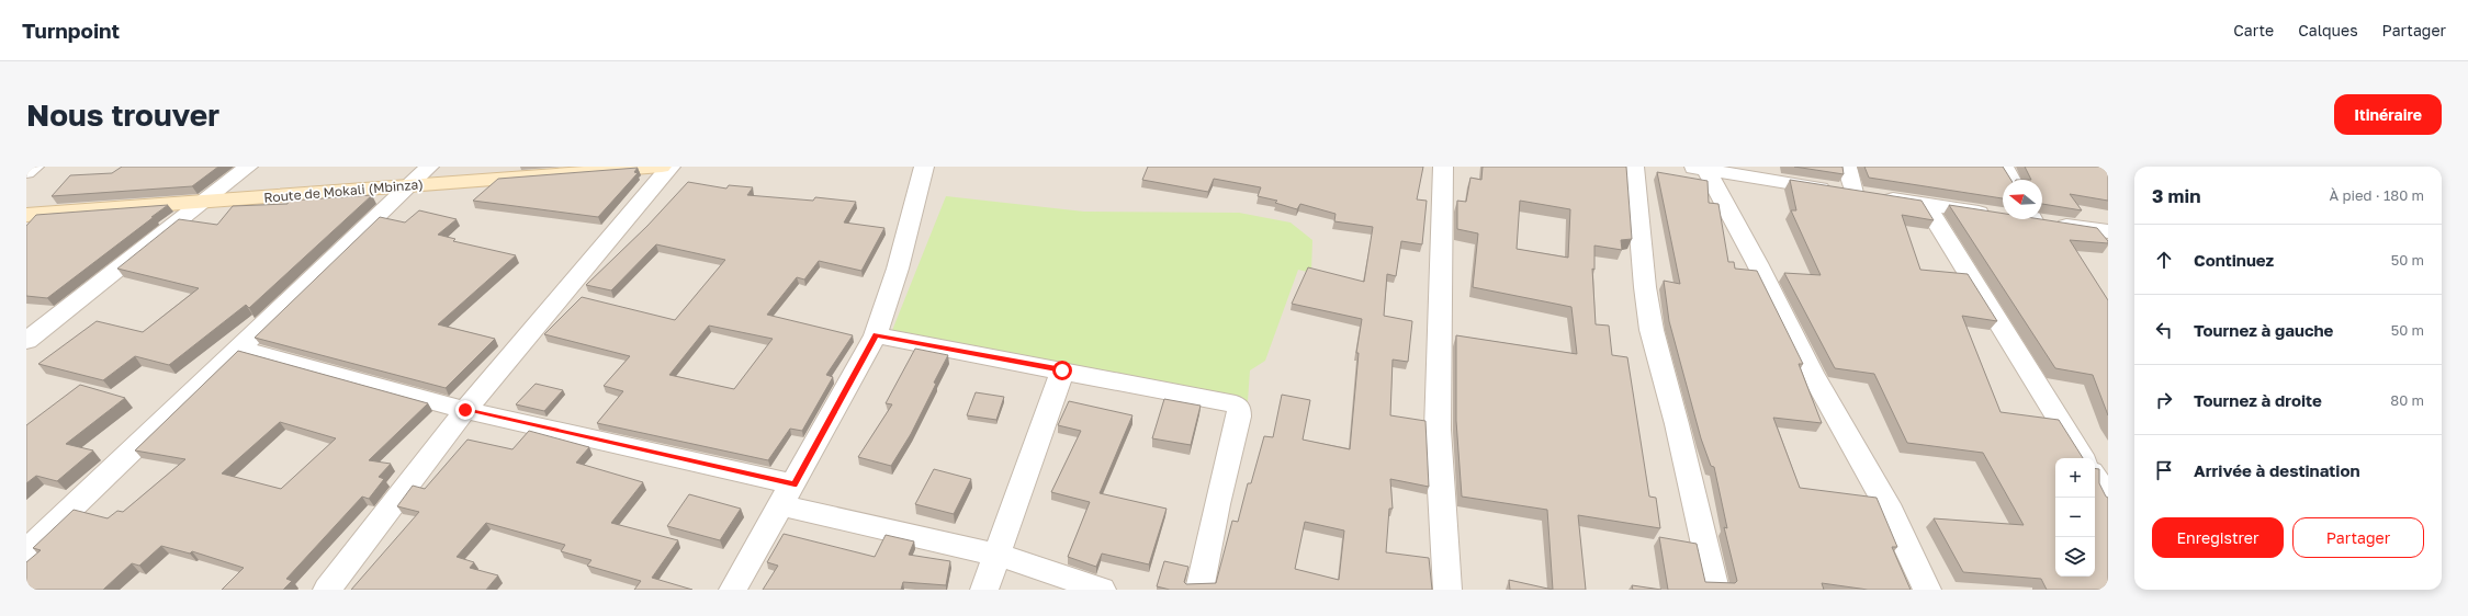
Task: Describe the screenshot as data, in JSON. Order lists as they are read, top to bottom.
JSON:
{
  "streets": {
    "street": ["Route de Mokali (Mbinza)"]
  },
  "north": "left",
  "page": {
    "header": "Turnpoint",
    "nav": ["Carte", "Calques", "Partager"],
    "buttons": [
      "Itinéraire",
      ["Enregistrer", "Partager"]
    ],
    "title": "Nous trouver",
    "heading": ["3 min", "À pied · 180 m"],
    "list": [
      ["Continuez", "50 m"],
      ["Tournez à gauche", "50 m"],
      ["Tournez à droite", "80 m"],
      "Arrivée à destination"
    ],
    "map_buttons": ["+", "−"]
  }
}
